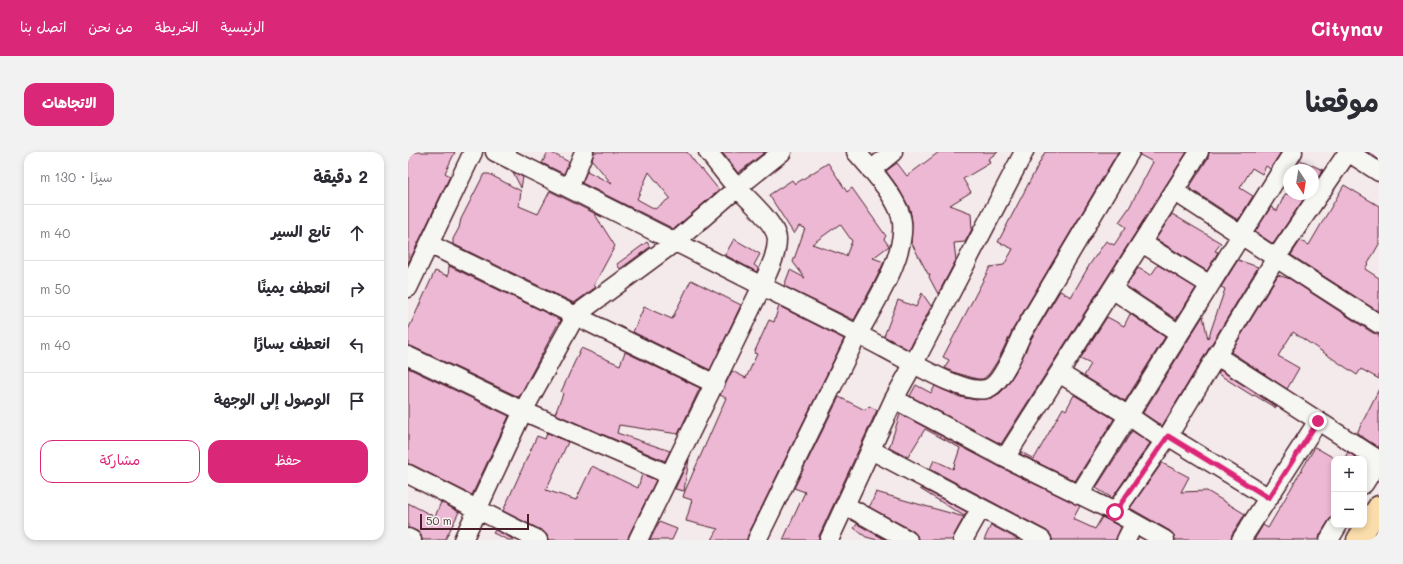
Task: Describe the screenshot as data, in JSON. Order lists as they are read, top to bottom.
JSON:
{
  "scale_bar": "50 m",
  "north": "bottom",
  "page": {
    "header": "Citynav",
    "nav": [
      "الرئيسية",
      "الخريطة",
      "من نحن",
      "اتصل بنا"
    ],
    "title": "موقعنا",
    "buttons": [
      "الاتجاهات",
      ["حفظ", "مشاركة"]
    ],
    "heading": ["2 دقيقة", "سيرًا · 130 m"],
    "list": [
      ["تابع السير", "40 m"],
      ["انعطف يمينًا", "50 m"],
      ["انعطف يسارًا", "40 m"],
      "الوصول إلى الوجهة"
    ],
    "map_buttons": ["+", "−"],
    "scale": "50 m"
  }
}
